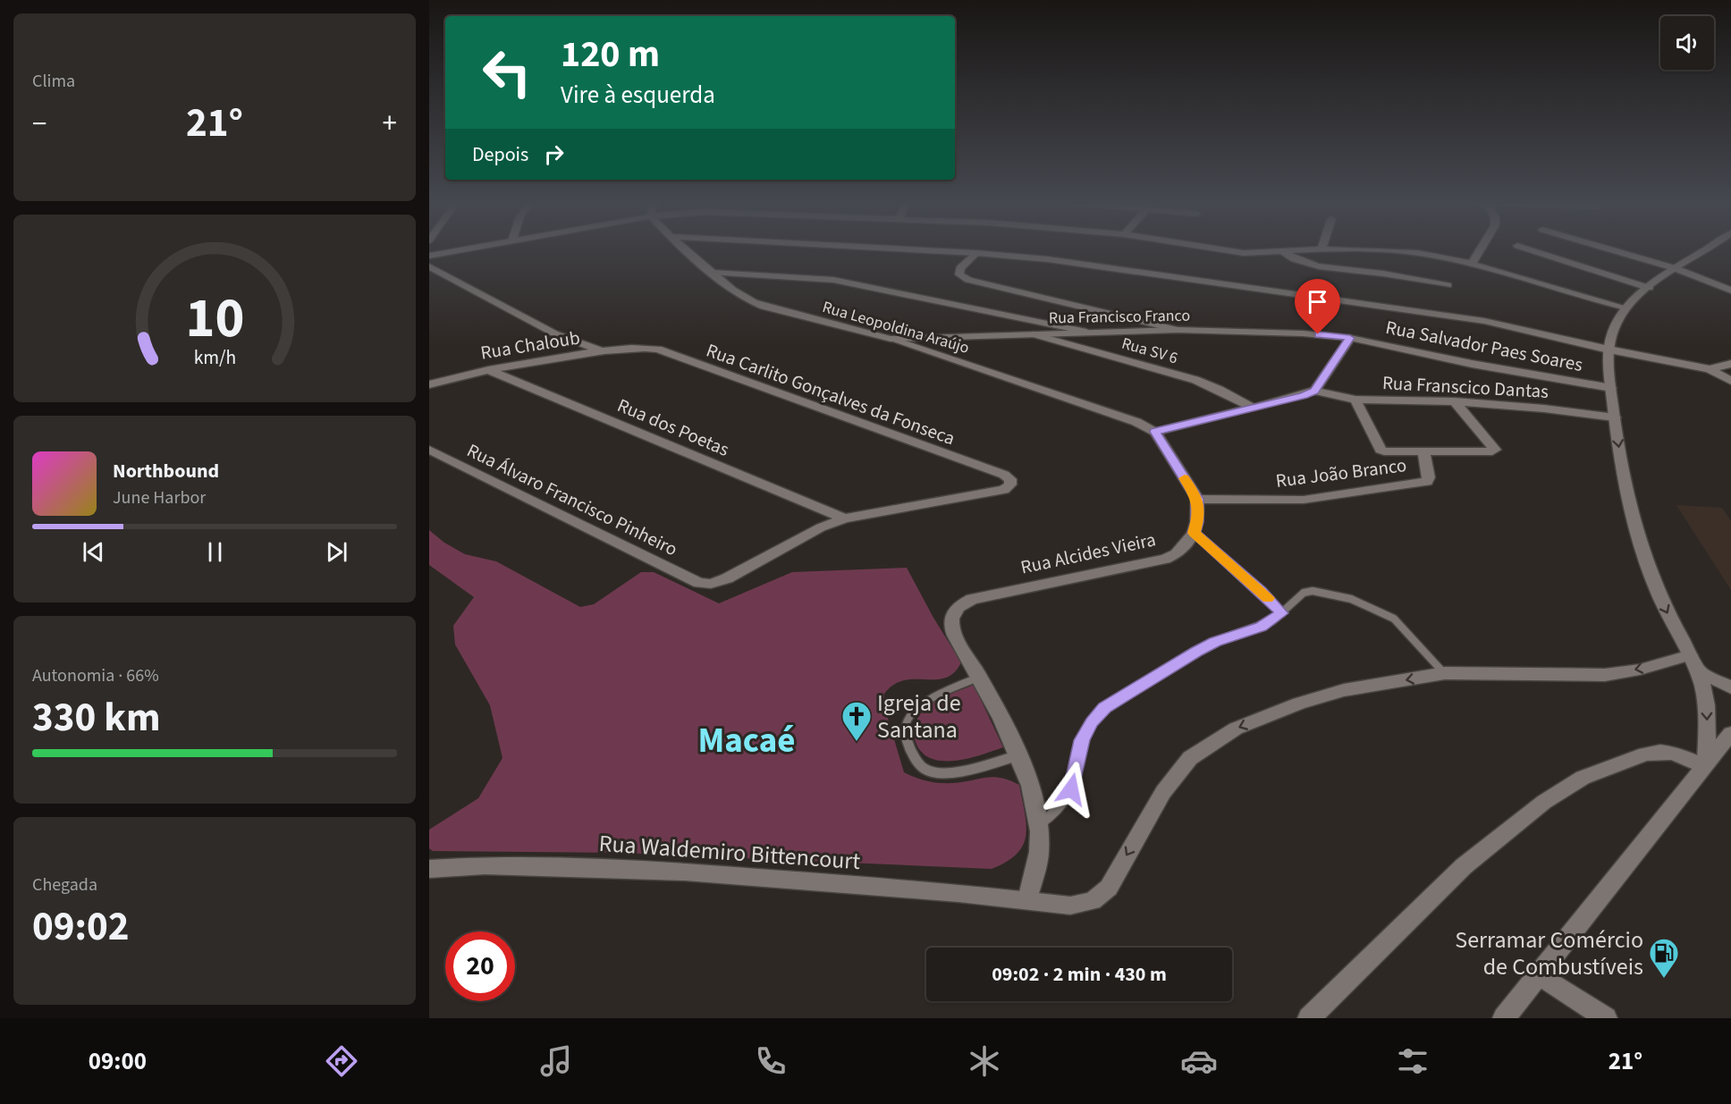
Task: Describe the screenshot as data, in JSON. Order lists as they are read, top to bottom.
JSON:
{
  "streets": {
    "street": [
      "Rua Francisco Franco",
      "Rua Leopoldina Araújo",
      "Rua Chaloub",
      "Rua Salvador Paes Soares",
      "Rua SV 6",
      "Rua Franscico Dantas",
      "Rua Carlito Gonçalves da Fonseca",
      "Rua dos Poetas",
      "Rua João Branco",
      "Rua Álvaro Francisco Pinheiro",
      "Rua Alcides Vieira",
      "Rua Waldemiro Bittencourt"
    ]
  },
  "crossings": [
    ["Rua Francisco Franco", "Rua Leopoldina Araújo"],
    ["Rua Francisco Franco", "Rua Salvador Paes Soares"],
    ["Rua Francisco Franco", "Rua SV 6"],
    ["Rua Chaloub", "Rua Carlito Gonçalves da Fonseca"],
    ["Rua Chaloub", "Rua dos Poetas"],
    ["Rua Carlito Gonçalves da Fonseca", "Rua dos Poetas"],
    ["Rua Carlito Gonçalves da Fonseca", "Rua Álvaro Francisco Pinheiro"],
    ["Rua dos Poetas", "Rua Álvaro Francisco Pinheiro"],
    ["Rua Alcides Vieira", "Rua Waldemiro Bittencourt"]
  ],
  "one_way": ["Rua Waldemiro Bittencourt"],
  "districts": ["Macaé"],
  "places": {
    "church": ["Igreja de Santana"],
    "fuel station": ["Serramar Comércio de Combustíveis"]
  },
  "page": {
    "tile": [
      "Clima",
      ["Autonomia · 66%", "330 km"],
      ["Chegada", "09:02"]
    ],
    "turn": ["120 m", "Vire à esquerda"],
    "heat": ["−", "21°", "+"],
    "then": "Depois",
    "song": ["Northbound", "June Harbor"],
    "limit": "20",
    "trip": "09:02 · 2 min · 430 m",
    "tabs": ["09:00", "21°"],
    "gauge": ["10", "km/h"]
  }
}
